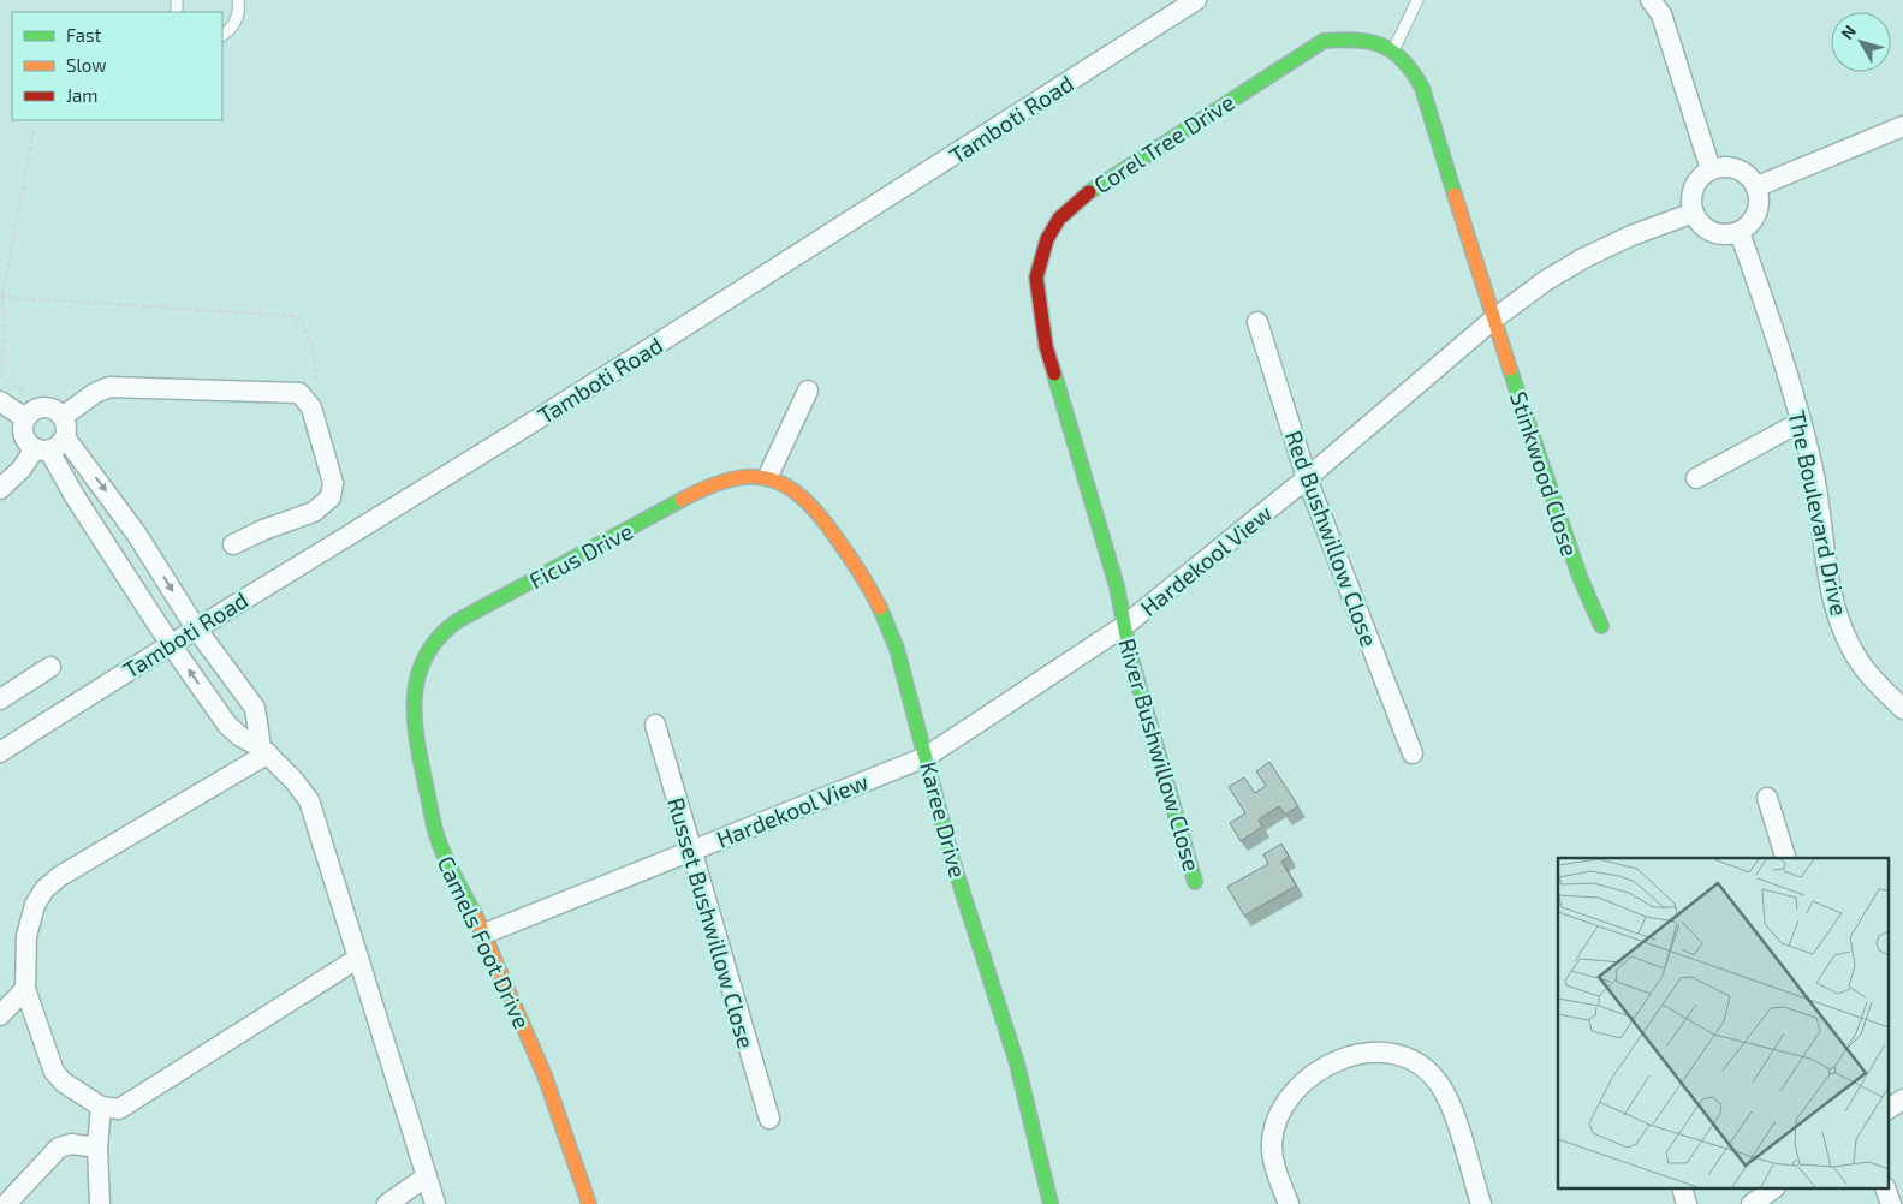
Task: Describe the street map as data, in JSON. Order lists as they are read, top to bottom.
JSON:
{
  "streets": {
    "street": [
      "Tamboti Road",
      "Corel Tree Drive",
      "Stinkwood Close",
      "The Boulevard Drive",
      "Red Bushwillow Close",
      "Ficus Drive",
      "Hardekool View",
      "River Bushwillow Close",
      "Karee Drive",
      "Russet Bushwillow Close",
      "Camels Foot Drive"
    ]
  },
  "crossings": [
    ["Corel Tree Drive", "Stinkwood Close"],
    ["Corel Tree Drive", "Hardekool View"],
    ["Corel Tree Drive", "River Bushwillow Close"],
    ["Stinkwood Close", "Hardekool View"],
    ["The Boulevard Drive", "Hardekool View"],
    ["Red Bushwillow Close", "Hardekool View"],
    ["Ficus Drive", "Karee Drive"],
    ["Ficus Drive", "Camels Foot Drive"],
    ["Hardekool View", "River Bushwillow Close"],
    ["Hardekool View", "Karee Drive"],
    ["Hardekool View", "Russet Bushwillow Close"],
    ["Hardekool View", "Camels Foot Drive"]
  ],
  "legend": ["Fast", "Slow", "Jam"],
  "north": "top left"
}
